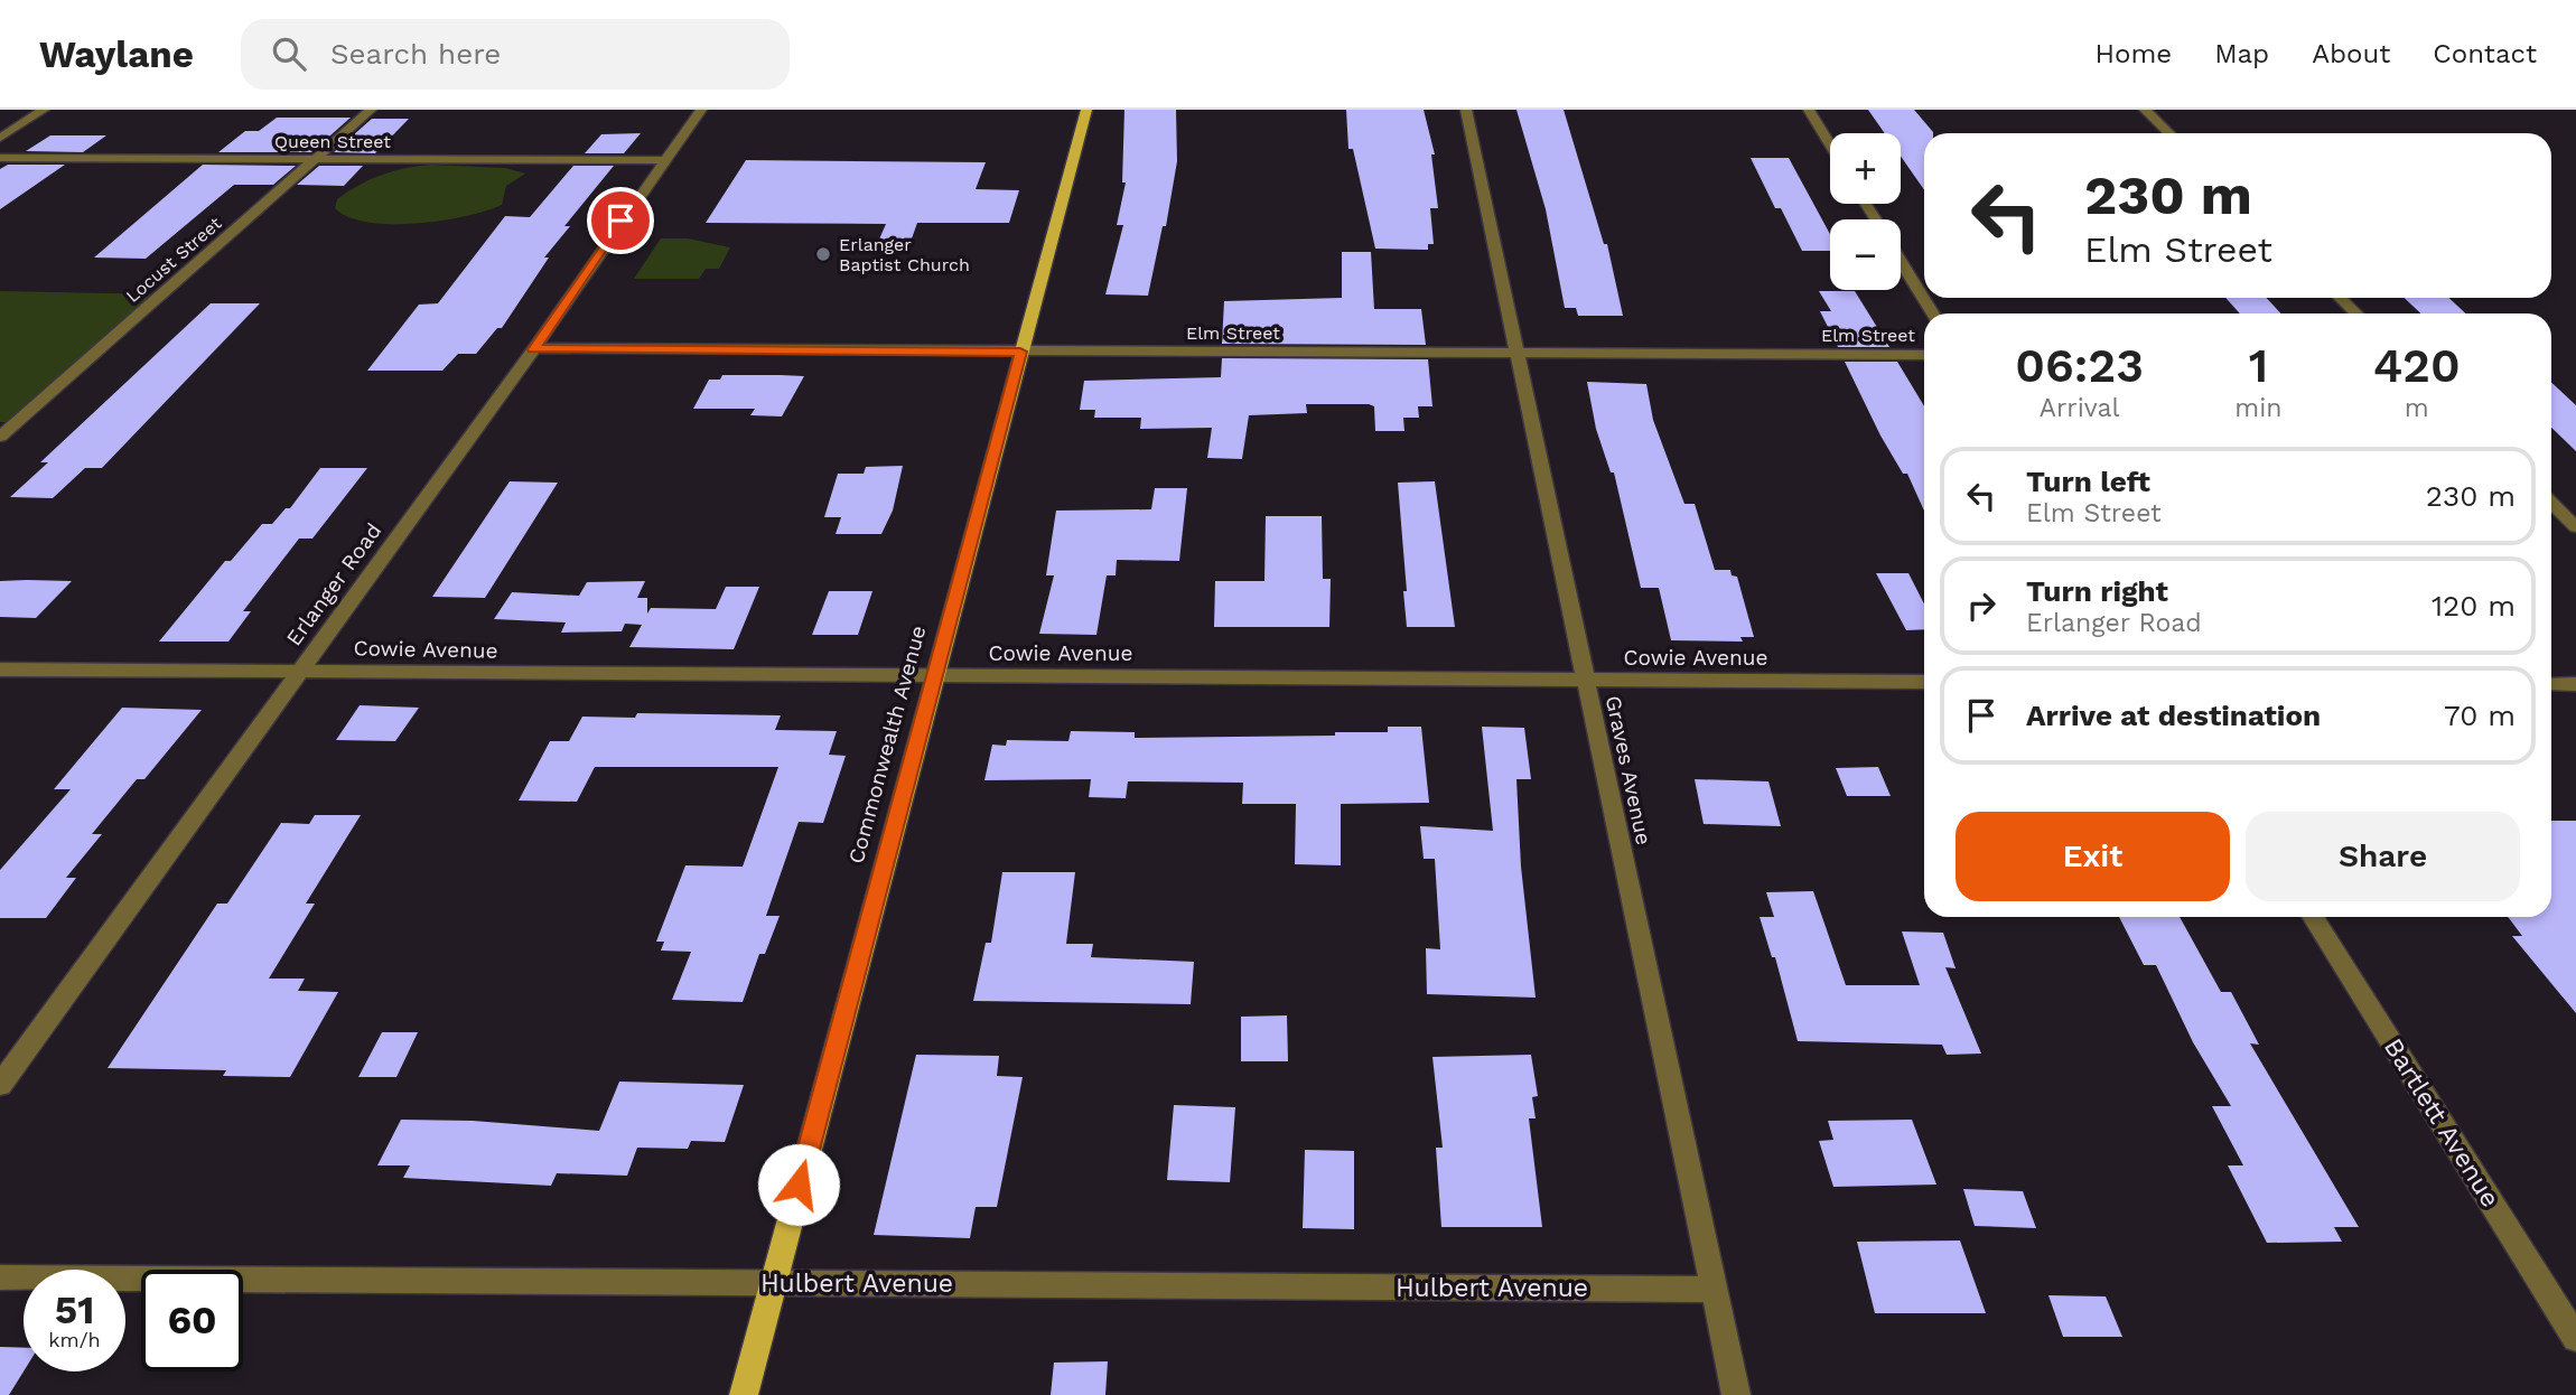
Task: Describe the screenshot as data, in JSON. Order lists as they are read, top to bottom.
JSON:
{
  "streets": {
    "main road": ["Commonwealth Avenue"],
    "street": [
      "Queen Street",
      "Locust Street",
      "Elm Street",
      "Erlanger Road",
      "Cowie Avenue",
      "Graves Avenue",
      "Bartlett Avenue",
      "Hulbert Avenue"
    ]
  },
  "crossings": [
    ["Queen Street", "Locust Street"],
    ["Queen Street", "Erlanger Road"],
    ["Elm Street", "Erlanger Road"],
    ["Elm Street", "Commonwealth Avenue"],
    ["Elm Street", "Graves Avenue"],
    ["Erlanger Road", "Cowie Avenue"],
    ["Cowie Avenue", "Commonwealth Avenue"],
    ["Cowie Avenue", "Graves Avenue"],
    ["Commonwealth Avenue", "Hulbert Avenue"],
    ["Graves Avenue", "Hulbert Avenue"]
  ],
  "places": ["Erlanger Baptist Church"],
  "page": {
    "header": "Waylane",
    "search": "Search here",
    "nav": [
      "Home",
      "Map",
      "About",
      "Contact"
    ],
    "map_buttons": ["+", "−"],
    "turn": ["230 m", "Elm Street"],
    "eta": [
      "06:23",
      "Arrival",
      "1",
      "min",
      "420",
      "m"
    ],
    "list": [
      {
        "name": "Turn left",
        "note": "Elm Street",
        "value": "230 m"
      },
      {
        "name": "Turn right",
        "note": "Erlanger Road",
        "value": "120 m"
      },
      {
        "name": "Arrive at destination",
        "value": "70 m"
      }
    ],
    "buttons": ["Exit", "Share"],
    "speed": "51 km/h",
    "limit": "60"
  }
}
